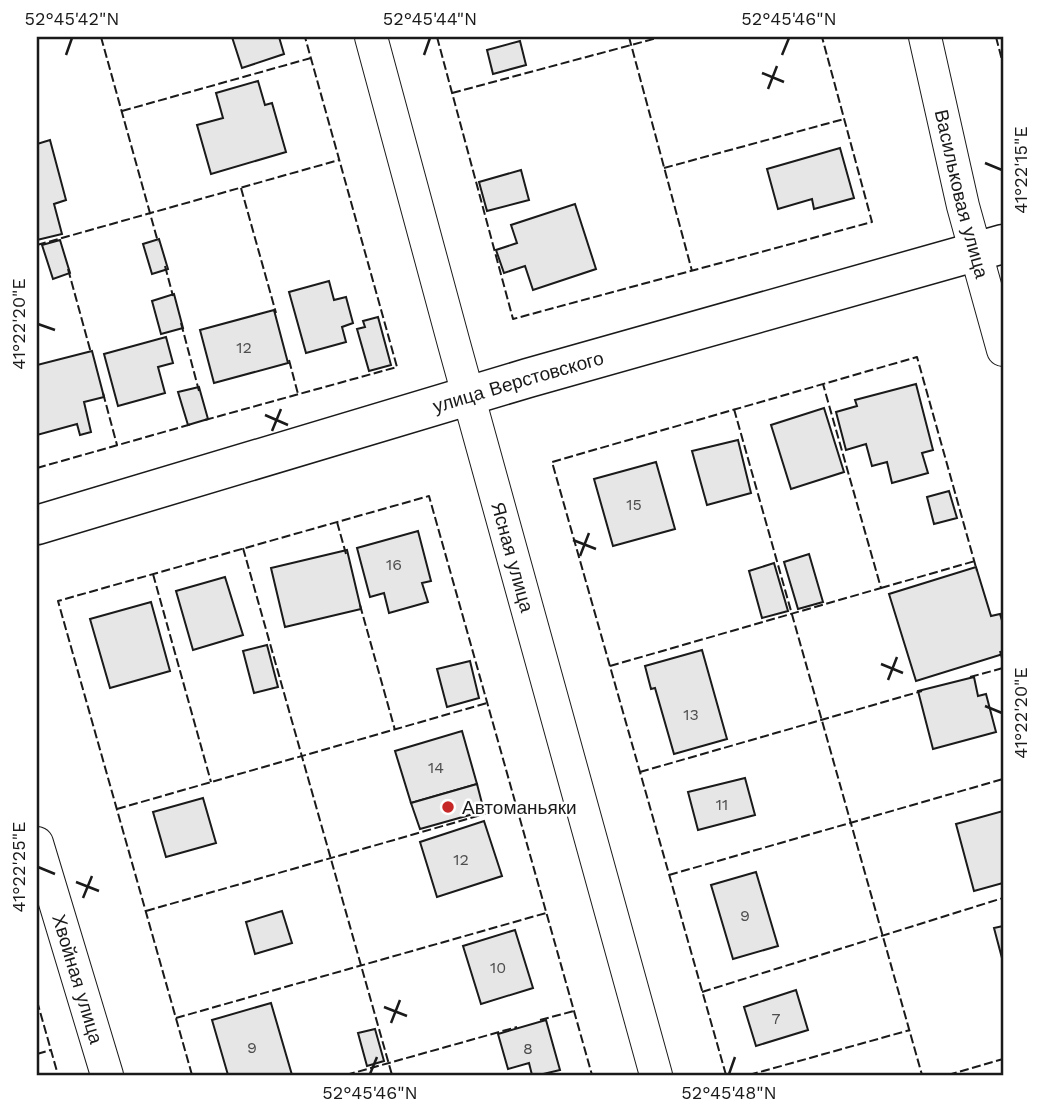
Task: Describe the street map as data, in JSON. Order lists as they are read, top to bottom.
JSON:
{
  "streets": {
    "street": [
      "Васильковая улица",
      "улица Верстовского",
      "Ясная улица",
      "Хвойная улица"
    ]
  },
  "crossings": [
    ["Васильковая улица", "улица Верстовского"],
    ["улица Верстовского", "Ясная улица"]
  ],
  "places": ["Автоманьяки"],
  "house_numbers": [
    "12",
    "15",
    "16",
    "13",
    "14",
    "11",
    "12",
    "9",
    "10",
    "7",
    "9",
    "8"
  ],
  "coordinates": [
    "52°45'42\"N",
    "52°45'44\"N",
    "52°45'46\"N",
    "41°22'15\"E",
    "41°22'20\"E",
    "41°22'25\"E",
    "52°45'48\"N"
  ]
}
